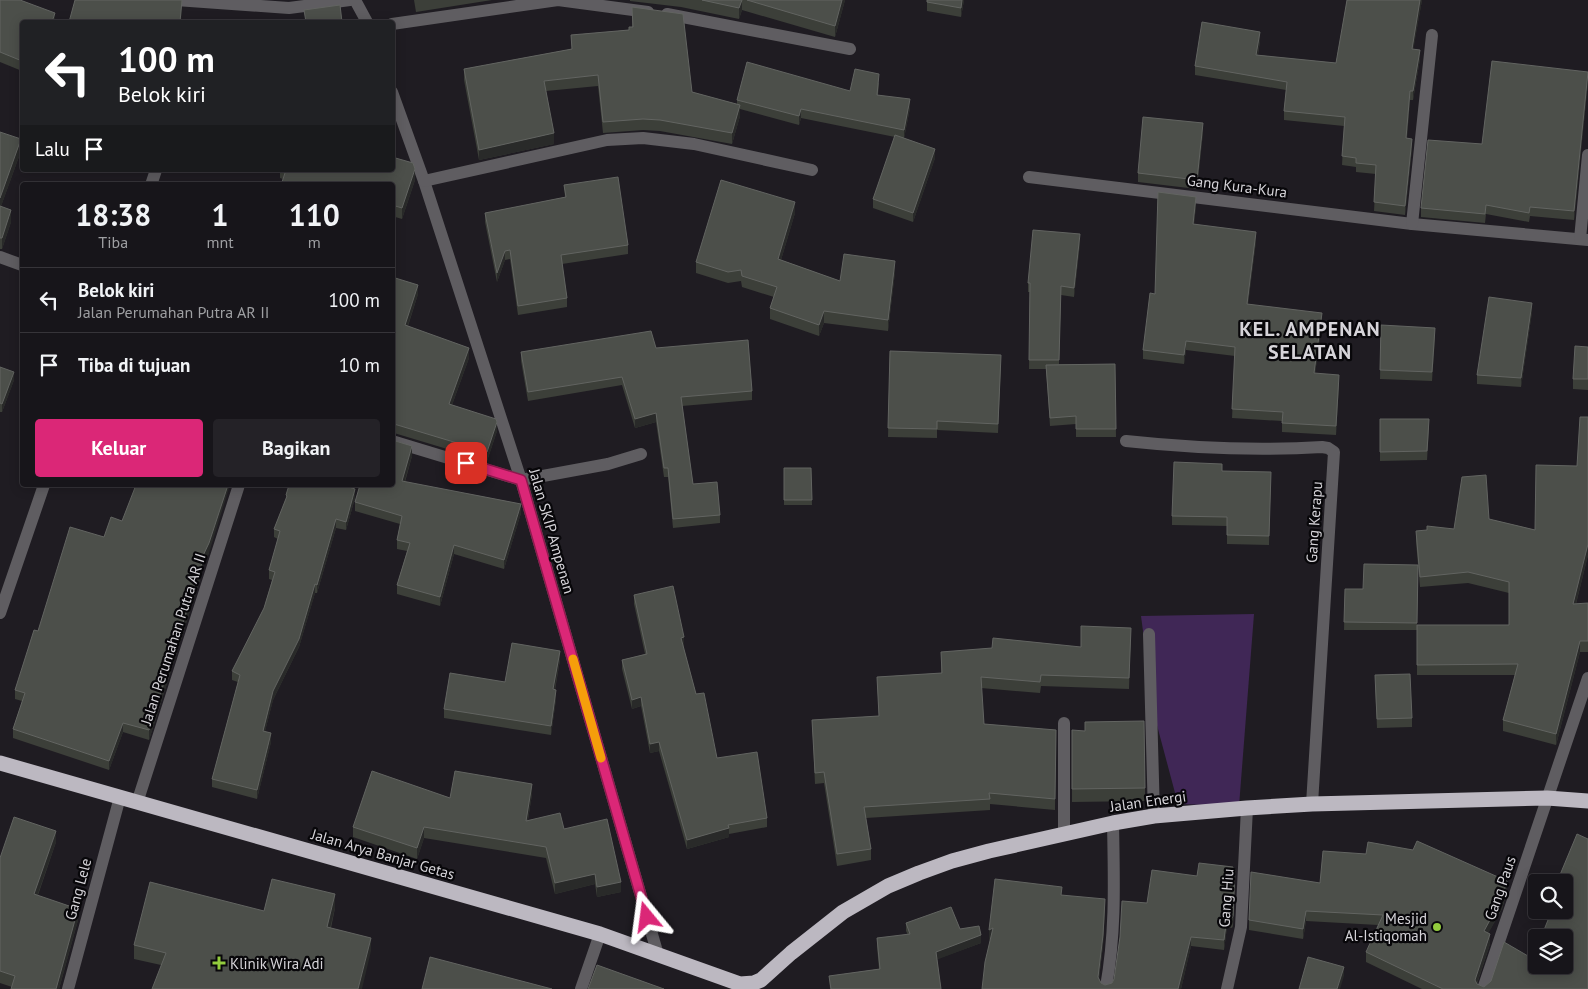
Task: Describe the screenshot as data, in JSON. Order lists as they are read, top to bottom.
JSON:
{
  "streets": {
    "highway": ["Jalan Energi", "Jalan Arya Banjar Getas"],
    "street": [
      "Gang Kura-Kura",
      "Gang Kerapu",
      "Jalan SKIP Ampenan",
      "Jalan Perumahan Putra AR II",
      "Gang Paus",
      "Gang Lele",
      "Gang Hiu"
    ]
  },
  "crossings": [
    ["Gang Kerapu", "Jalan Energi"],
    ["Jalan SKIP Ampenan", "Jalan Arya Banjar Getas"],
    ["Jalan Perumahan Putra AR II", "Jalan Arya Banjar Getas"],
    ["Jalan Energi", "Jalan Arya Banjar Getas"],
    ["Jalan Energi", "Gang Paus"],
    ["Jalan Energi", "Gang Hiu"],
    ["Jalan Arya Banjar Getas", "Gang Lele"]
  ],
  "districts": ["KEL. AMPENAN SELATAN"],
  "places": {
    "other": ["Mesjid Al-Istiqomah"],
    "health": ["Klinik Wira Adi"]
  },
  "page": {
    "turn": ["100 m", "Belok kiri"],
    "then": "Lalu",
    "eta": [
      "18:38",
      "Tiba",
      "1",
      "mnt",
      "110",
      "m"
    ],
    "list": [
      {
        "name": "Belok kiri",
        "note": "Jalan Perumahan Putra AR II",
        "value": "100 m"
      },
      {
        "name": "Tiba di tujuan",
        "value": "10 m"
      }
    ],
    "buttons": ["Keluar", "Bagikan"]
  }
}
